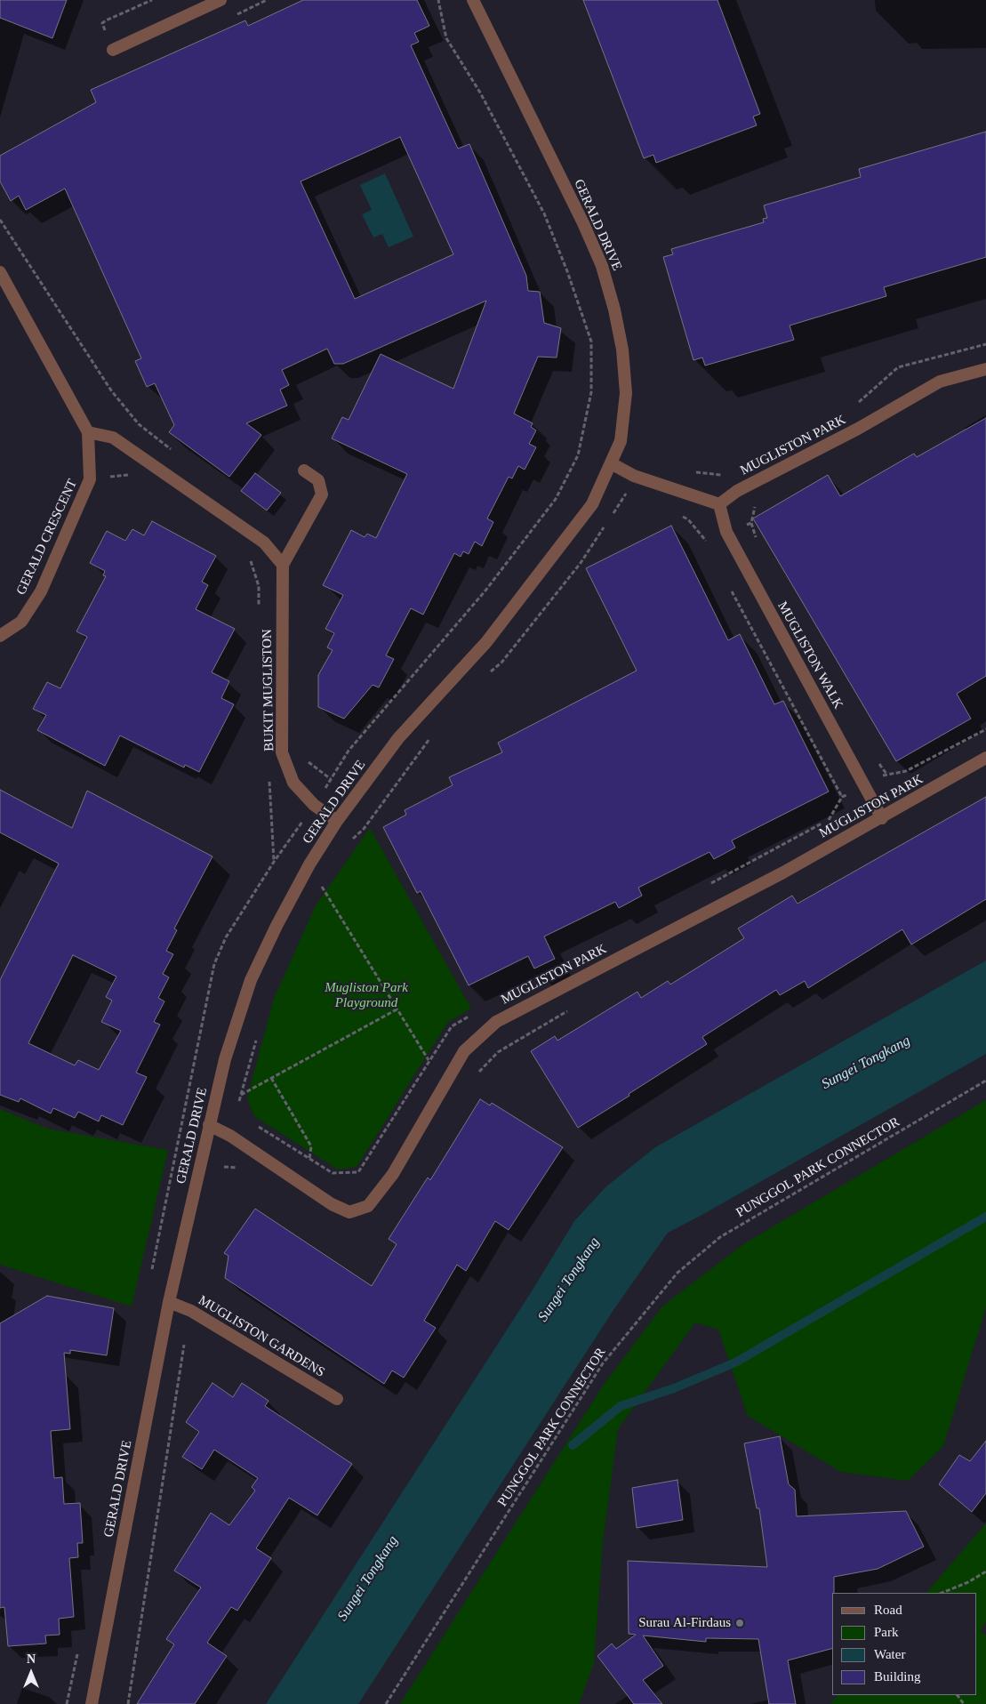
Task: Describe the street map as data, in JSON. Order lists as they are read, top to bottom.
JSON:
{
  "streets": {
    "street": [
      "GERALD DRIVE",
      "MUGLISTON PARK",
      "GERALD CRESCENT",
      "MUGLISTON WALK",
      "BUKIT MUGLISTON",
      "MUGLISTON GARDENS"
    ],
    "path": ["PUNGGOL PARK CONNECTOR"]
  },
  "crossings": [
    ["GERALD DRIVE", "MUGLISTON PARK"],
    ["GERALD DRIVE", "BUKIT MUGLISTON"],
    ["GERALD DRIVE", "MUGLISTON GARDENS"],
    ["MUGLISTON PARK", "MUGLISTON WALK"]
  ],
  "water": ["Sungei Tongkang"],
  "parks": ["Mugliston Park Playground"],
  "places": ["Surau Al-Firdaus"],
  "legend": [
    "Road",
    "Park",
    "Water",
    "Building"
  ],
  "north": "top"
}
